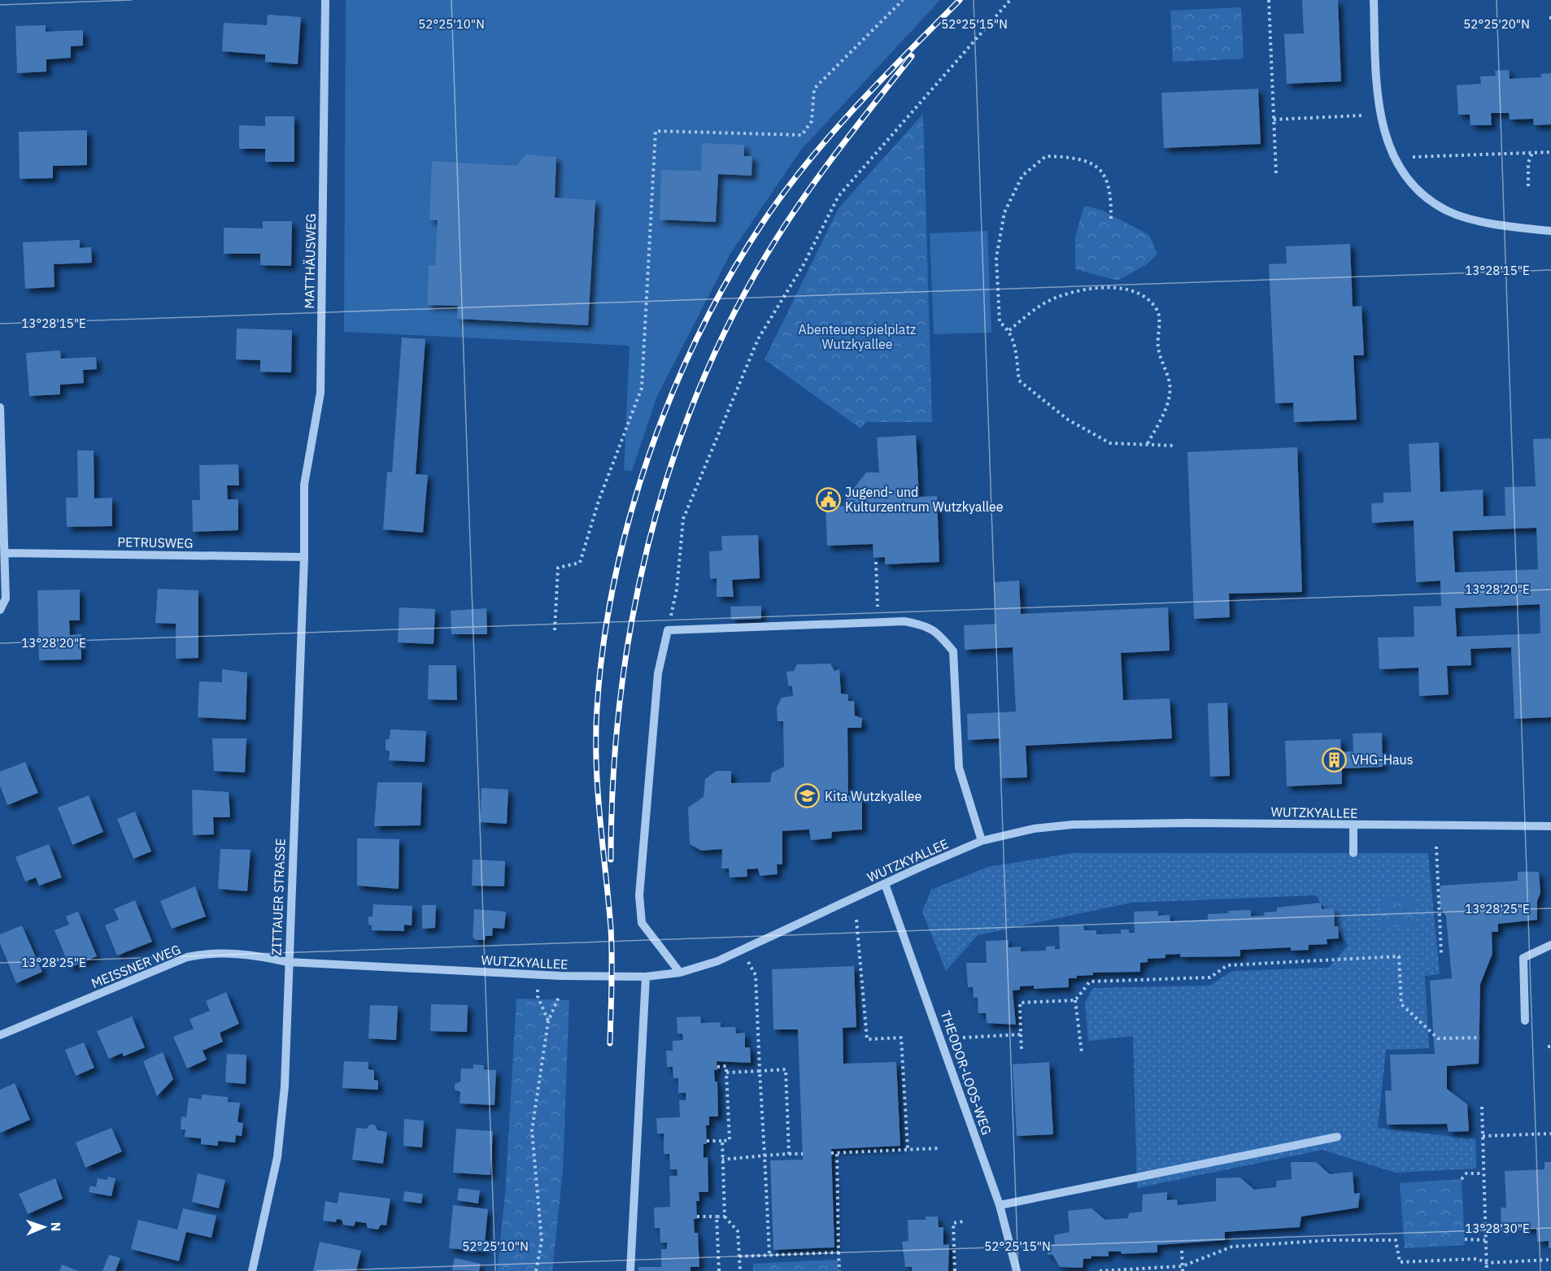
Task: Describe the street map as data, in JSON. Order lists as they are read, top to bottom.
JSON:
{
  "streets": {
    "street": [
      "MATTHÄUSWEG",
      "PETRUSWEG",
      "WUTZKYALLEE",
      "ZITTAUER STRASSE",
      "MEISSNER WEG",
      "THEODOR-LOOS-WEG"
    ]
  },
  "crossings": [
    ["MATTHÄUSWEG", "ZITTAUER STRASSE"],
    ["PETRUSWEG", "ZITTAUER STRASSE"],
    ["WUTZKYALLEE", "ZITTAUER STRASSE"],
    ["WUTZKYALLEE", "MEISSNER WEG"],
    ["WUTZKYALLEE", "THEODOR-LOOS-WEG"],
    ["ZITTAUER STRASSE", "MEISSNER WEG"]
  ],
  "parks": ["Abenteuerspielplatz Wutzkyallee"],
  "places": {
    "public building": ["Jugend- und Kulturzentrum Wutzkyallee"],
    "building": ["VHG-Haus"],
    "school or university": ["Kita Wutzkyallee"]
  },
  "north": "right",
  "coordinates": [
    "52°25'10\"N",
    "52°25'15\"N",
    "52°25'20\"N",
    "13°28'15\"E",
    "13°28'20\"E",
    "13°28'25\"E",
    "13°28'30\"E"
  ]
}
